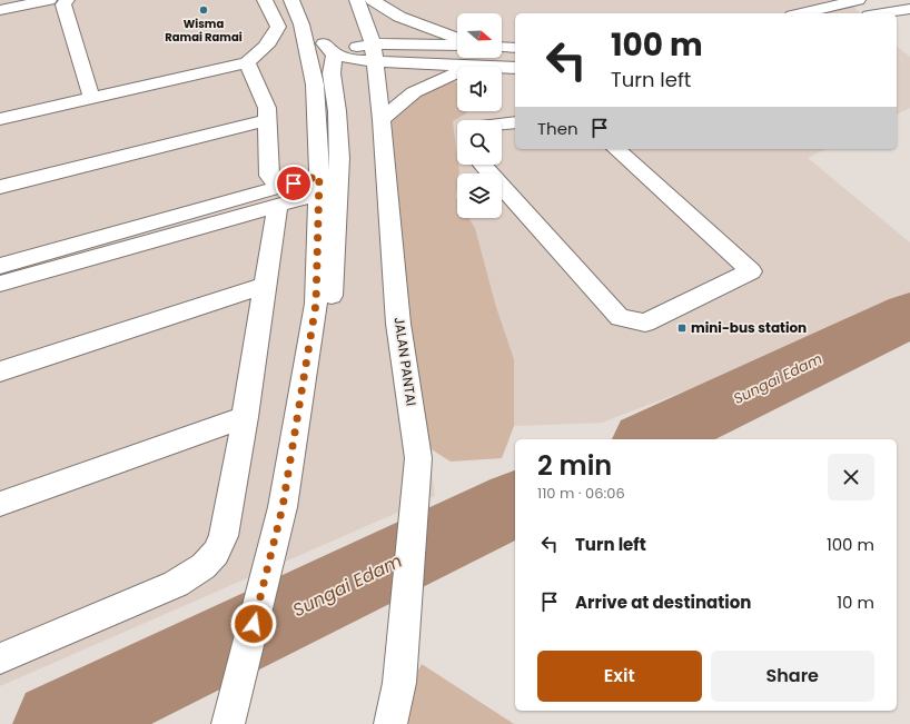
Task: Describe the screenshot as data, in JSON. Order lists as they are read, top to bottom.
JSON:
{
  "streets": {
    "street": ["JALAN PANTAI"]
  },
  "water": ["Sungai Edam"],
  "places": {
    "other": ["Wisma Ramai Ramai"],
    "transit": ["mini-bus station"]
  },
  "north": "right",
  "page": {
    "turn": ["100 m", "Turn left"],
    "then": "Then",
    "heading": ["2 min", "110 m · 06:06"],
    "list": [
      {
        "name": "Turn left",
        "value": "100 m"
      },
      {
        "name": "Arrive at destination",
        "value": "10 m"
      }
    ],
    "buttons": ["Exit", "Share"]
  }
}
